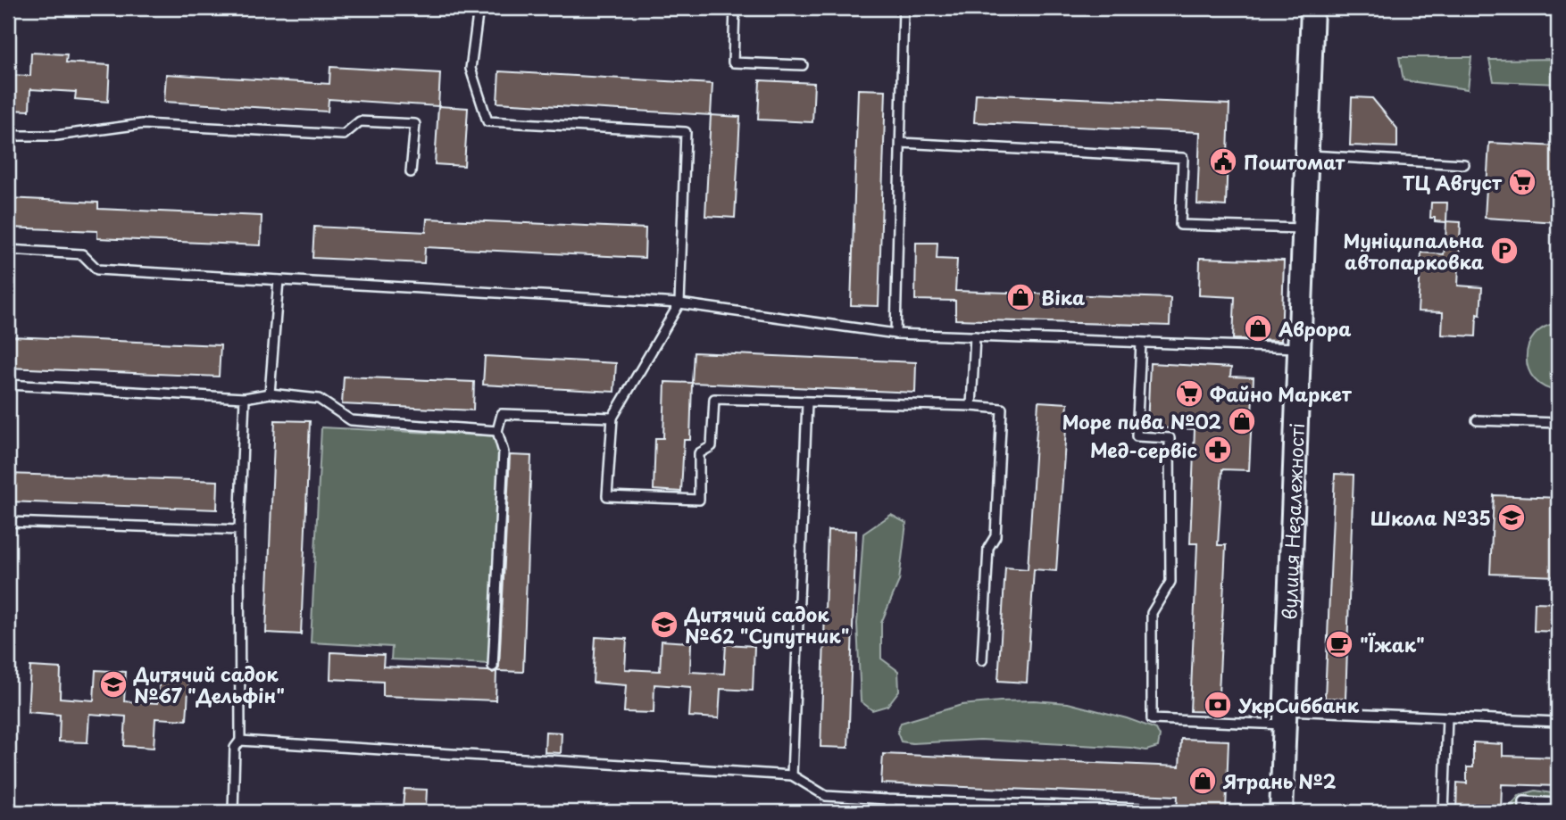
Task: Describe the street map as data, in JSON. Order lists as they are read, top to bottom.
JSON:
{
  "streets": {
    "main road": ["вулиця Незалежності"]
  },
  "places": {
    "public building": ["Поштомат"],
    "supermarket": ["ТЦ Август", "Файно Маркет"],
    "parking": ["Муніципальна автопарковка"],
    "shop": [
      "Віка",
      "Аврора",
      "Море пива №02",
      "Ятрань №2"
    ],
    "pharmacy": ["Мед-сервіс"],
    "school or university": ["Школа №35", "Дитячий садок №62 \"Супутник\"", "Дитячий садок №67 \"Дельфін\""],
    "cafe": ["\"Їжак\""],
    "bank": ["УкрСиббанк"]
  }
}
